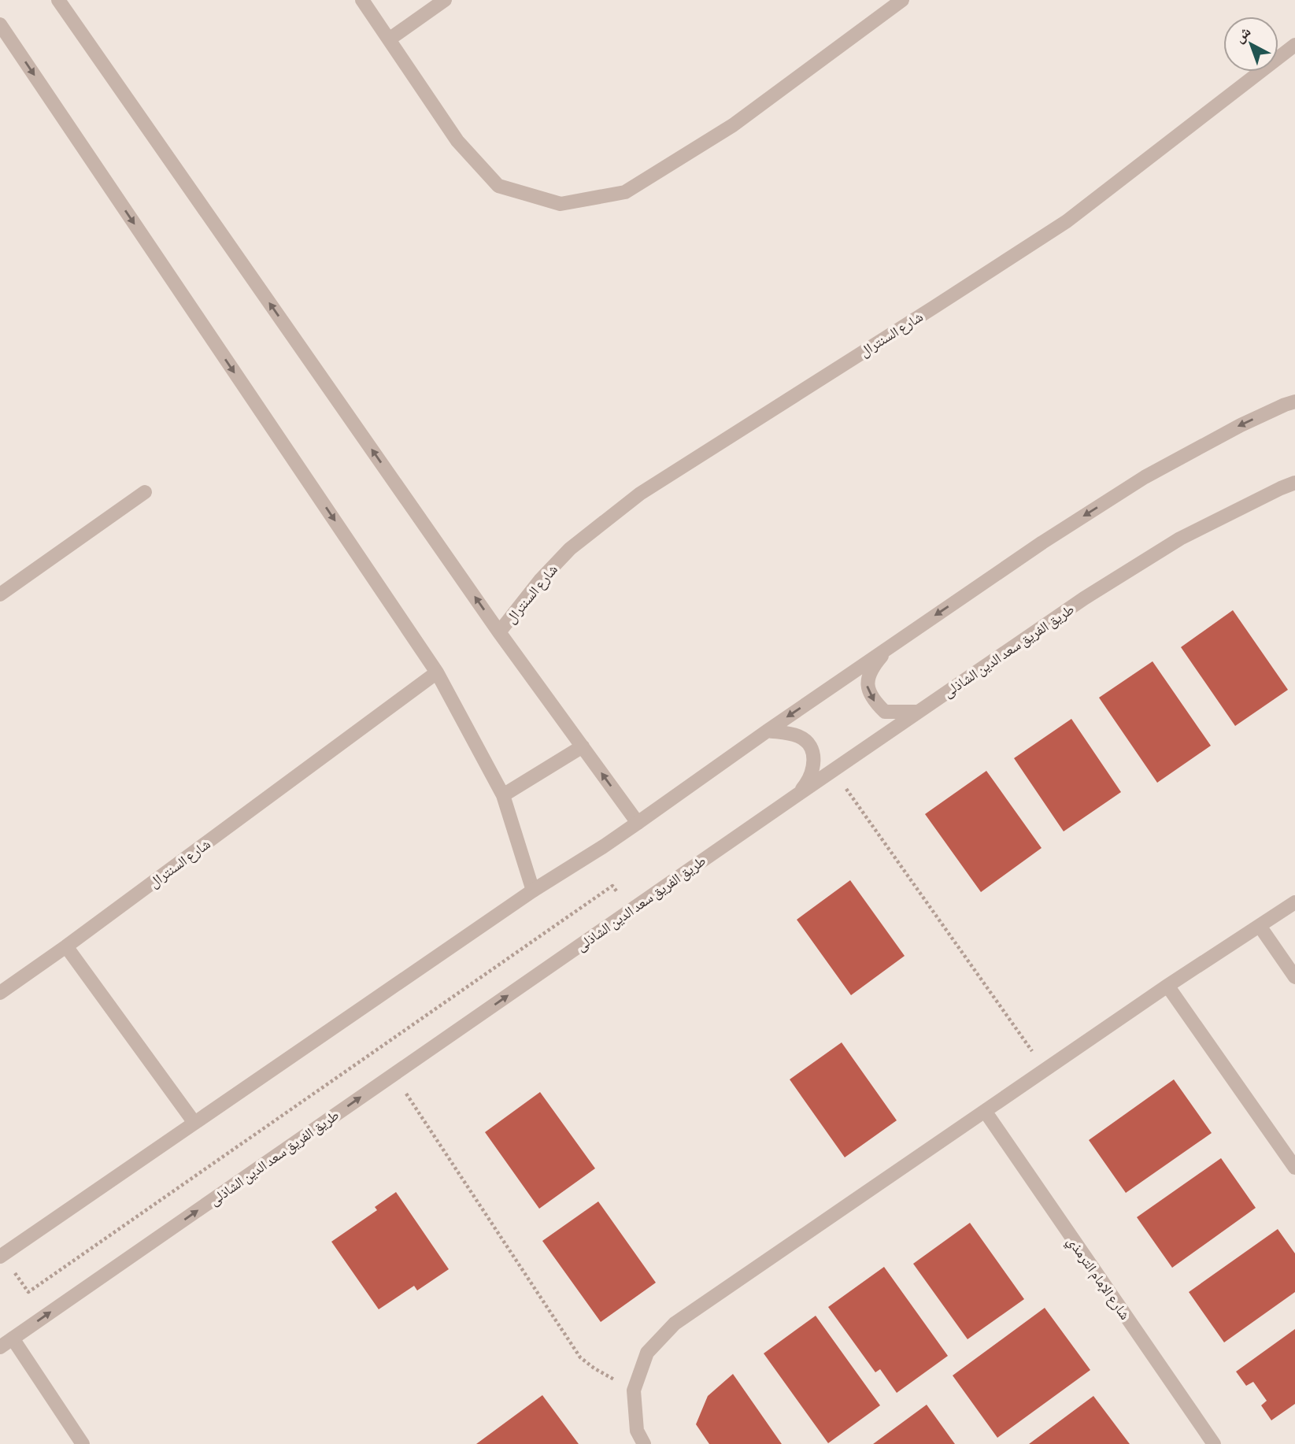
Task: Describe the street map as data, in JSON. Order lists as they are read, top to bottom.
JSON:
{
  "streets": {
    "street": ["شارع السنترال", "طريق الفريق سعد الدين الشاذلى", "شارع الإمام الترمذي"]
  },
  "north": "top left"
}
